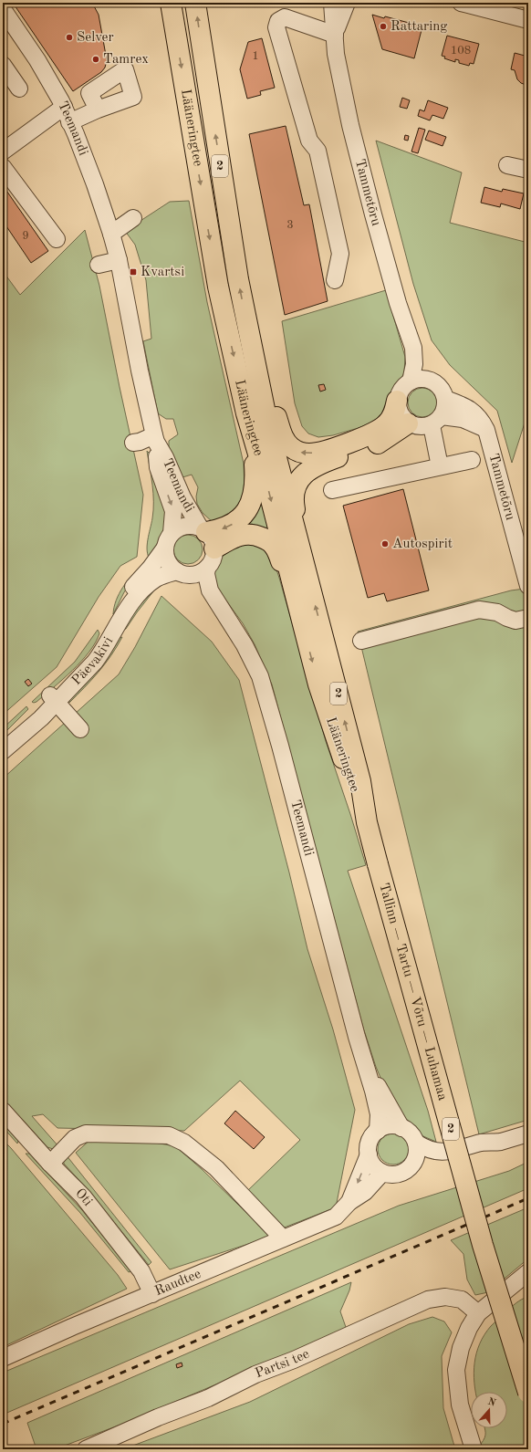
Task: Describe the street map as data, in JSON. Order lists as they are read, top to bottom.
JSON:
{
  "streets": {
    "highway": ["Lääneringtee", "2", "Tallinn — Tartu — Võru — Luhamaa"],
    "street": [
      "Teemandi",
      "Tammetõru",
      "Päevakivi",
      "Oti",
      "Raudtee",
      "Partsi tee"
    ]
  },
  "crossings": [
    ["Lääneringtee", "Tallinn — Tartu — Võru — Luhamaa"],
    ["Teemandi", "Päevakivi"],
    ["Teemandi", "Raudtee"],
    ["Oti", "Raudtee"]
  ],
  "places": {
    "other": [
      "Rattaring",
      "Selver",
      "Tamrex",
      "Autospirit"
    ],
    "transit": ["Kvartsi"]
  },
  "house_numbers": [
    "108",
    "1",
    "3",
    "9"
  ],
  "north": "top"
}
